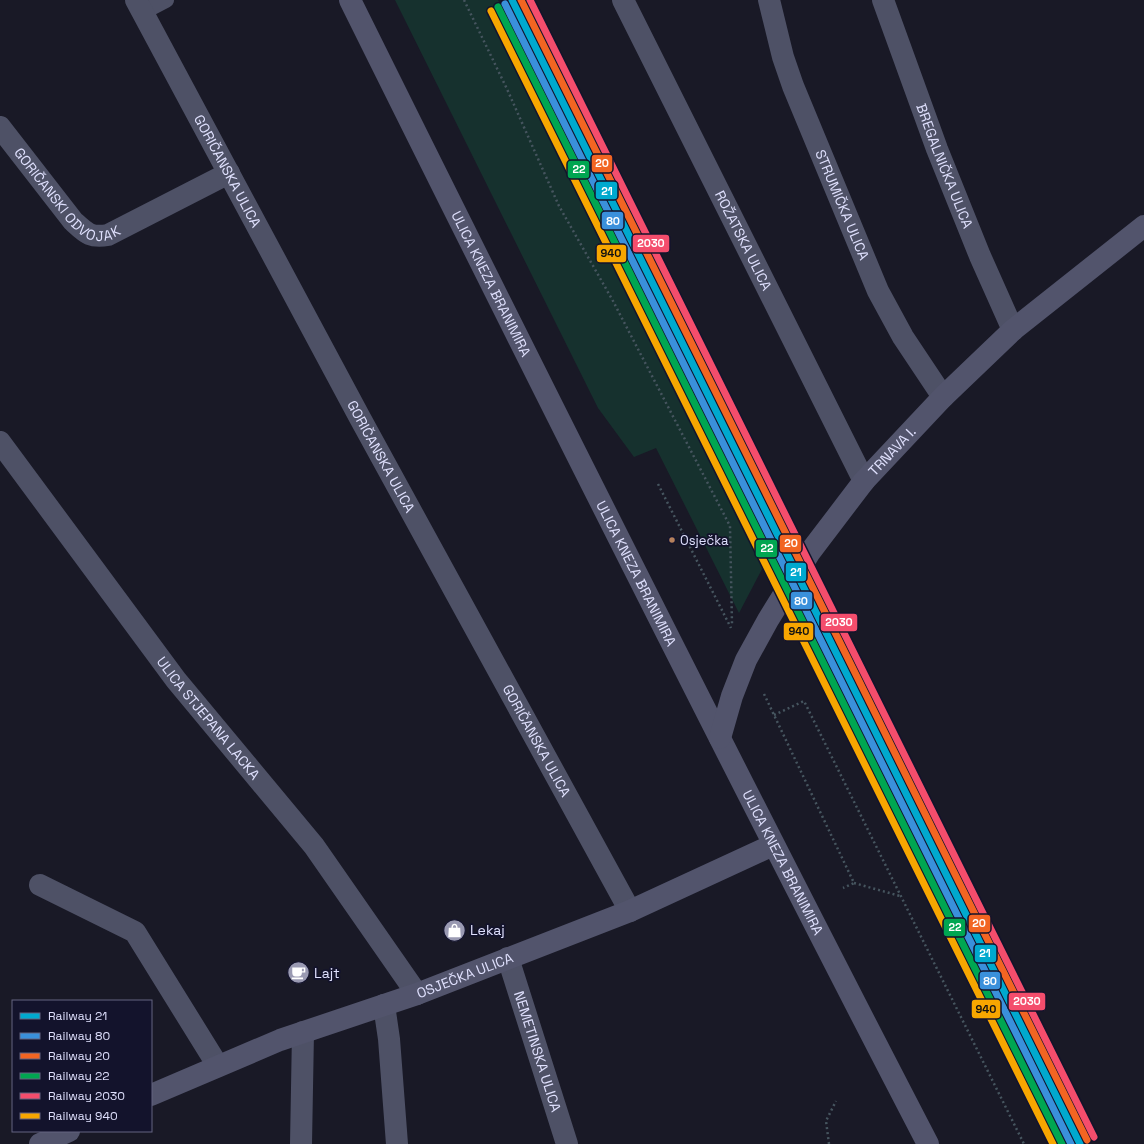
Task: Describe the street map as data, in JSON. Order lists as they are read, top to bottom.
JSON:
{
  "streets": {
    "street": [
      "BREGALNIČKA ULICA",
      "GORIČANSKA ULICA",
      "GORIČANSKI ODVOJAK",
      "STRUMIČKA ULICA",
      "ROŽATSKA ULICA",
      "ULICA KNEZA BRANIMIRA",
      "TRNAVA I.",
      "ULICA STJEPANA LACKA",
      "OSJEČKA ULICA",
      "NEMETINSKA ULICA"
    ]
  },
  "crossings": [
    ["BREGALNIČKA ULICA", "TRNAVA I."],
    ["GORIČANSKA ULICA", "GORIČANSKI ODVOJAK"],
    ["GORIČANSKA ULICA", "OSJEČKA ULICA"],
    ["STRUMIČKA ULICA", "TRNAVA I."],
    ["ROŽATSKA ULICA", "TRNAVA I."],
    ["ULICA KNEZA BRANIMIRA", "TRNAVA I."],
    ["ULICA KNEZA BRANIMIRA", "OSJEČKA ULICA"],
    ["ULICA STJEPANA LACKA", "OSJEČKA ULICA"],
    ["OSJEČKA ULICA", "NEMETINSKA ULICA"]
  ],
  "places": {
    "other": ["Osječka"],
    "shop": ["Lekaj"],
    "cafe": ["Lajt"]
  },
  "lines": [
    "rail line 21",
    "rail line 20",
    "rail line 2030",
    "rail line 80",
    "rail line 22",
    "rail line 940"
  ],
  "legend": [
    "Railway 21",
    "Railway 80",
    "Railway 20",
    "Railway 22",
    "Railway 2030",
    "Railway 940"
  ]
}
